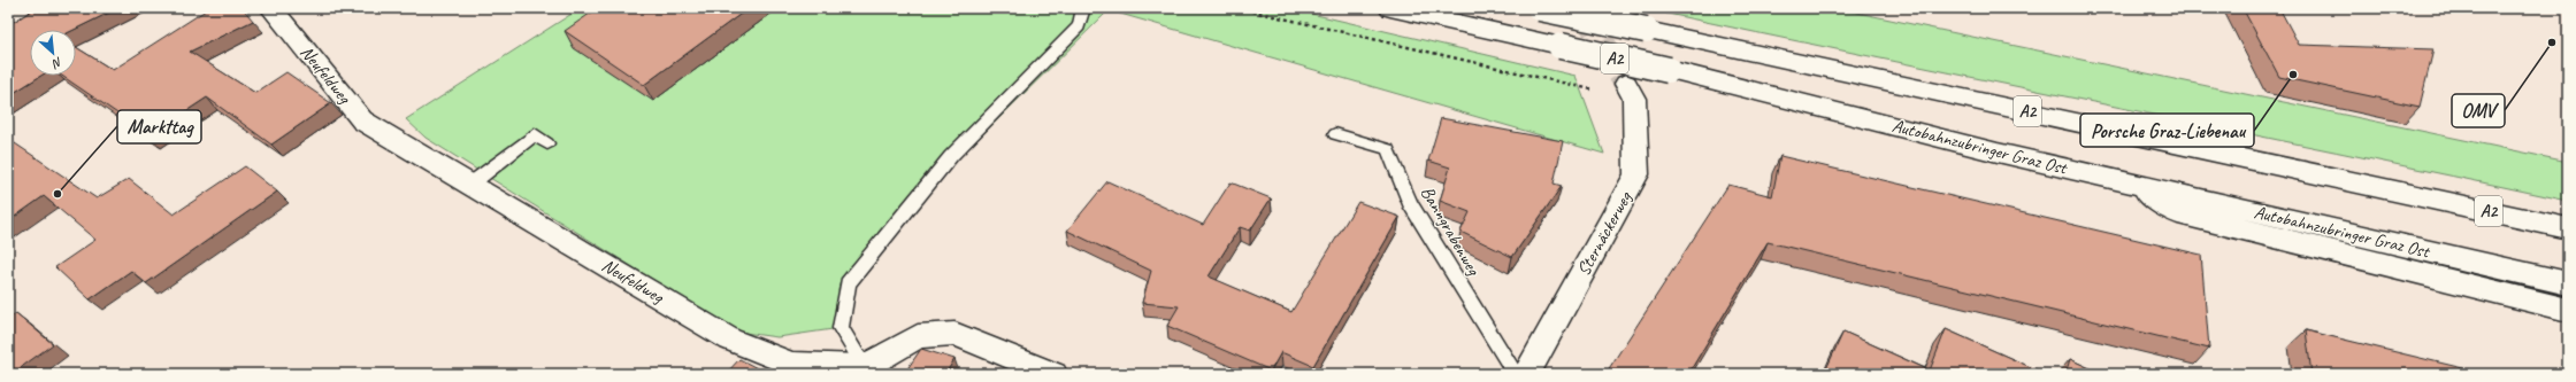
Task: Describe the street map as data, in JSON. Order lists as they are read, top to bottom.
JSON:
{
  "streets": {
    "main road": [
      "A2",
      "Neufeldweg",
      "Autobahnzubringer Graz Ost",
      "Sternäckerweg"
    ],
    "lane": ["Banngrabenweg"]
  },
  "places": ["OMV", "Porsche Graz-Liebenau", "Markttag"],
  "north": "bottom right"
}
